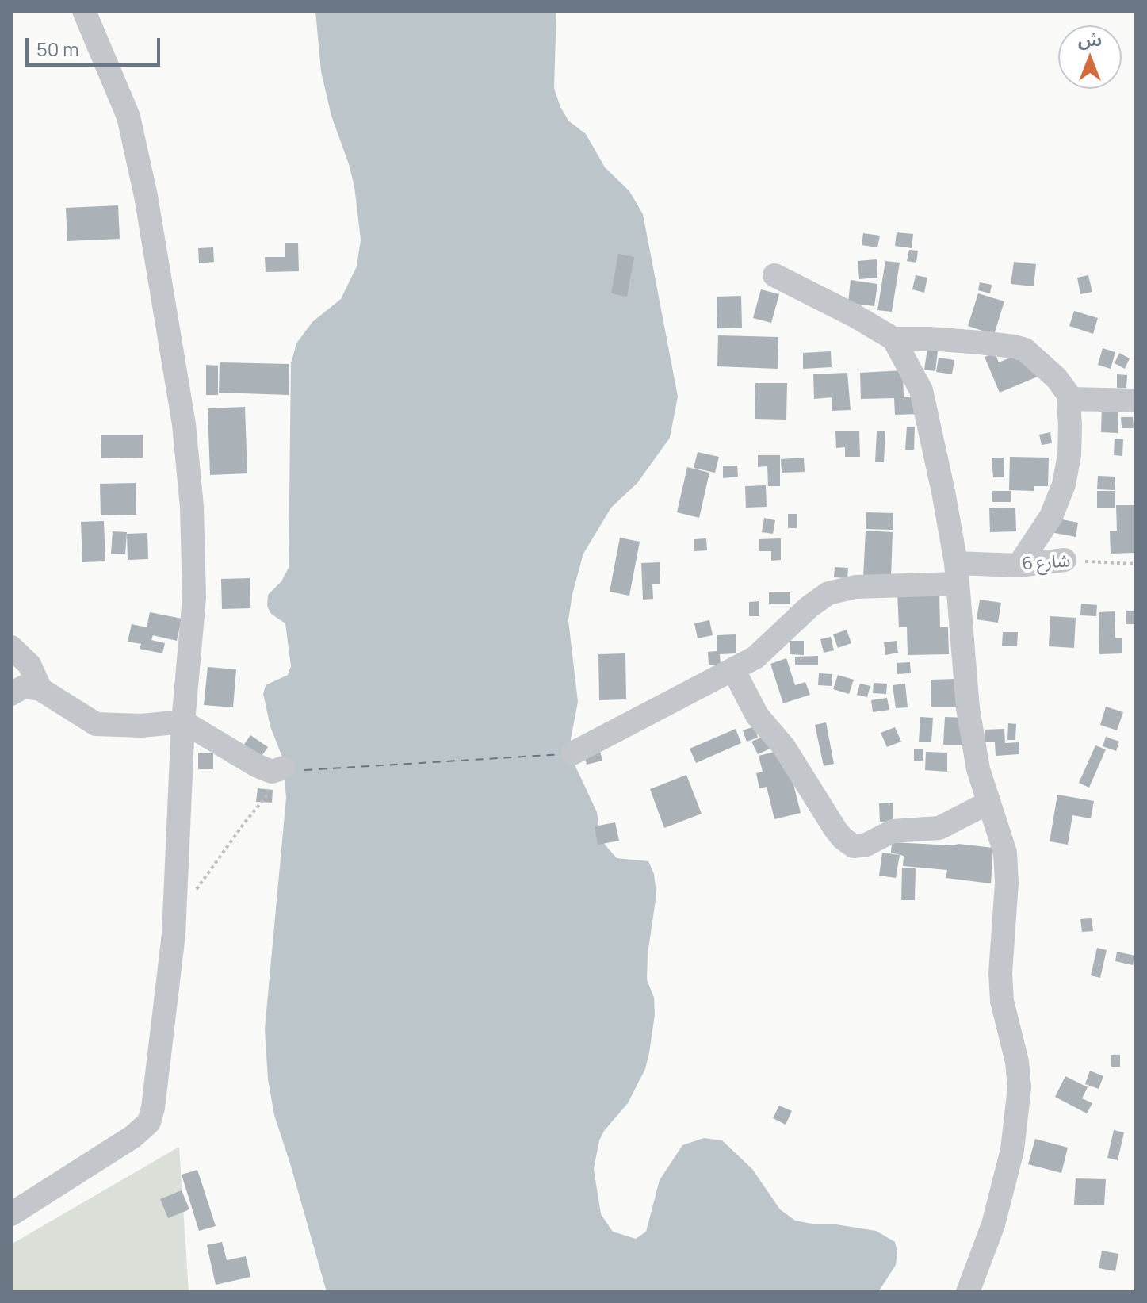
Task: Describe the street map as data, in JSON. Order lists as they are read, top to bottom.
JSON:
{
  "streets": {
    "street": ["شارع 6"]
  },
  "scale_bar": "50 m",
  "north": "top"
}
